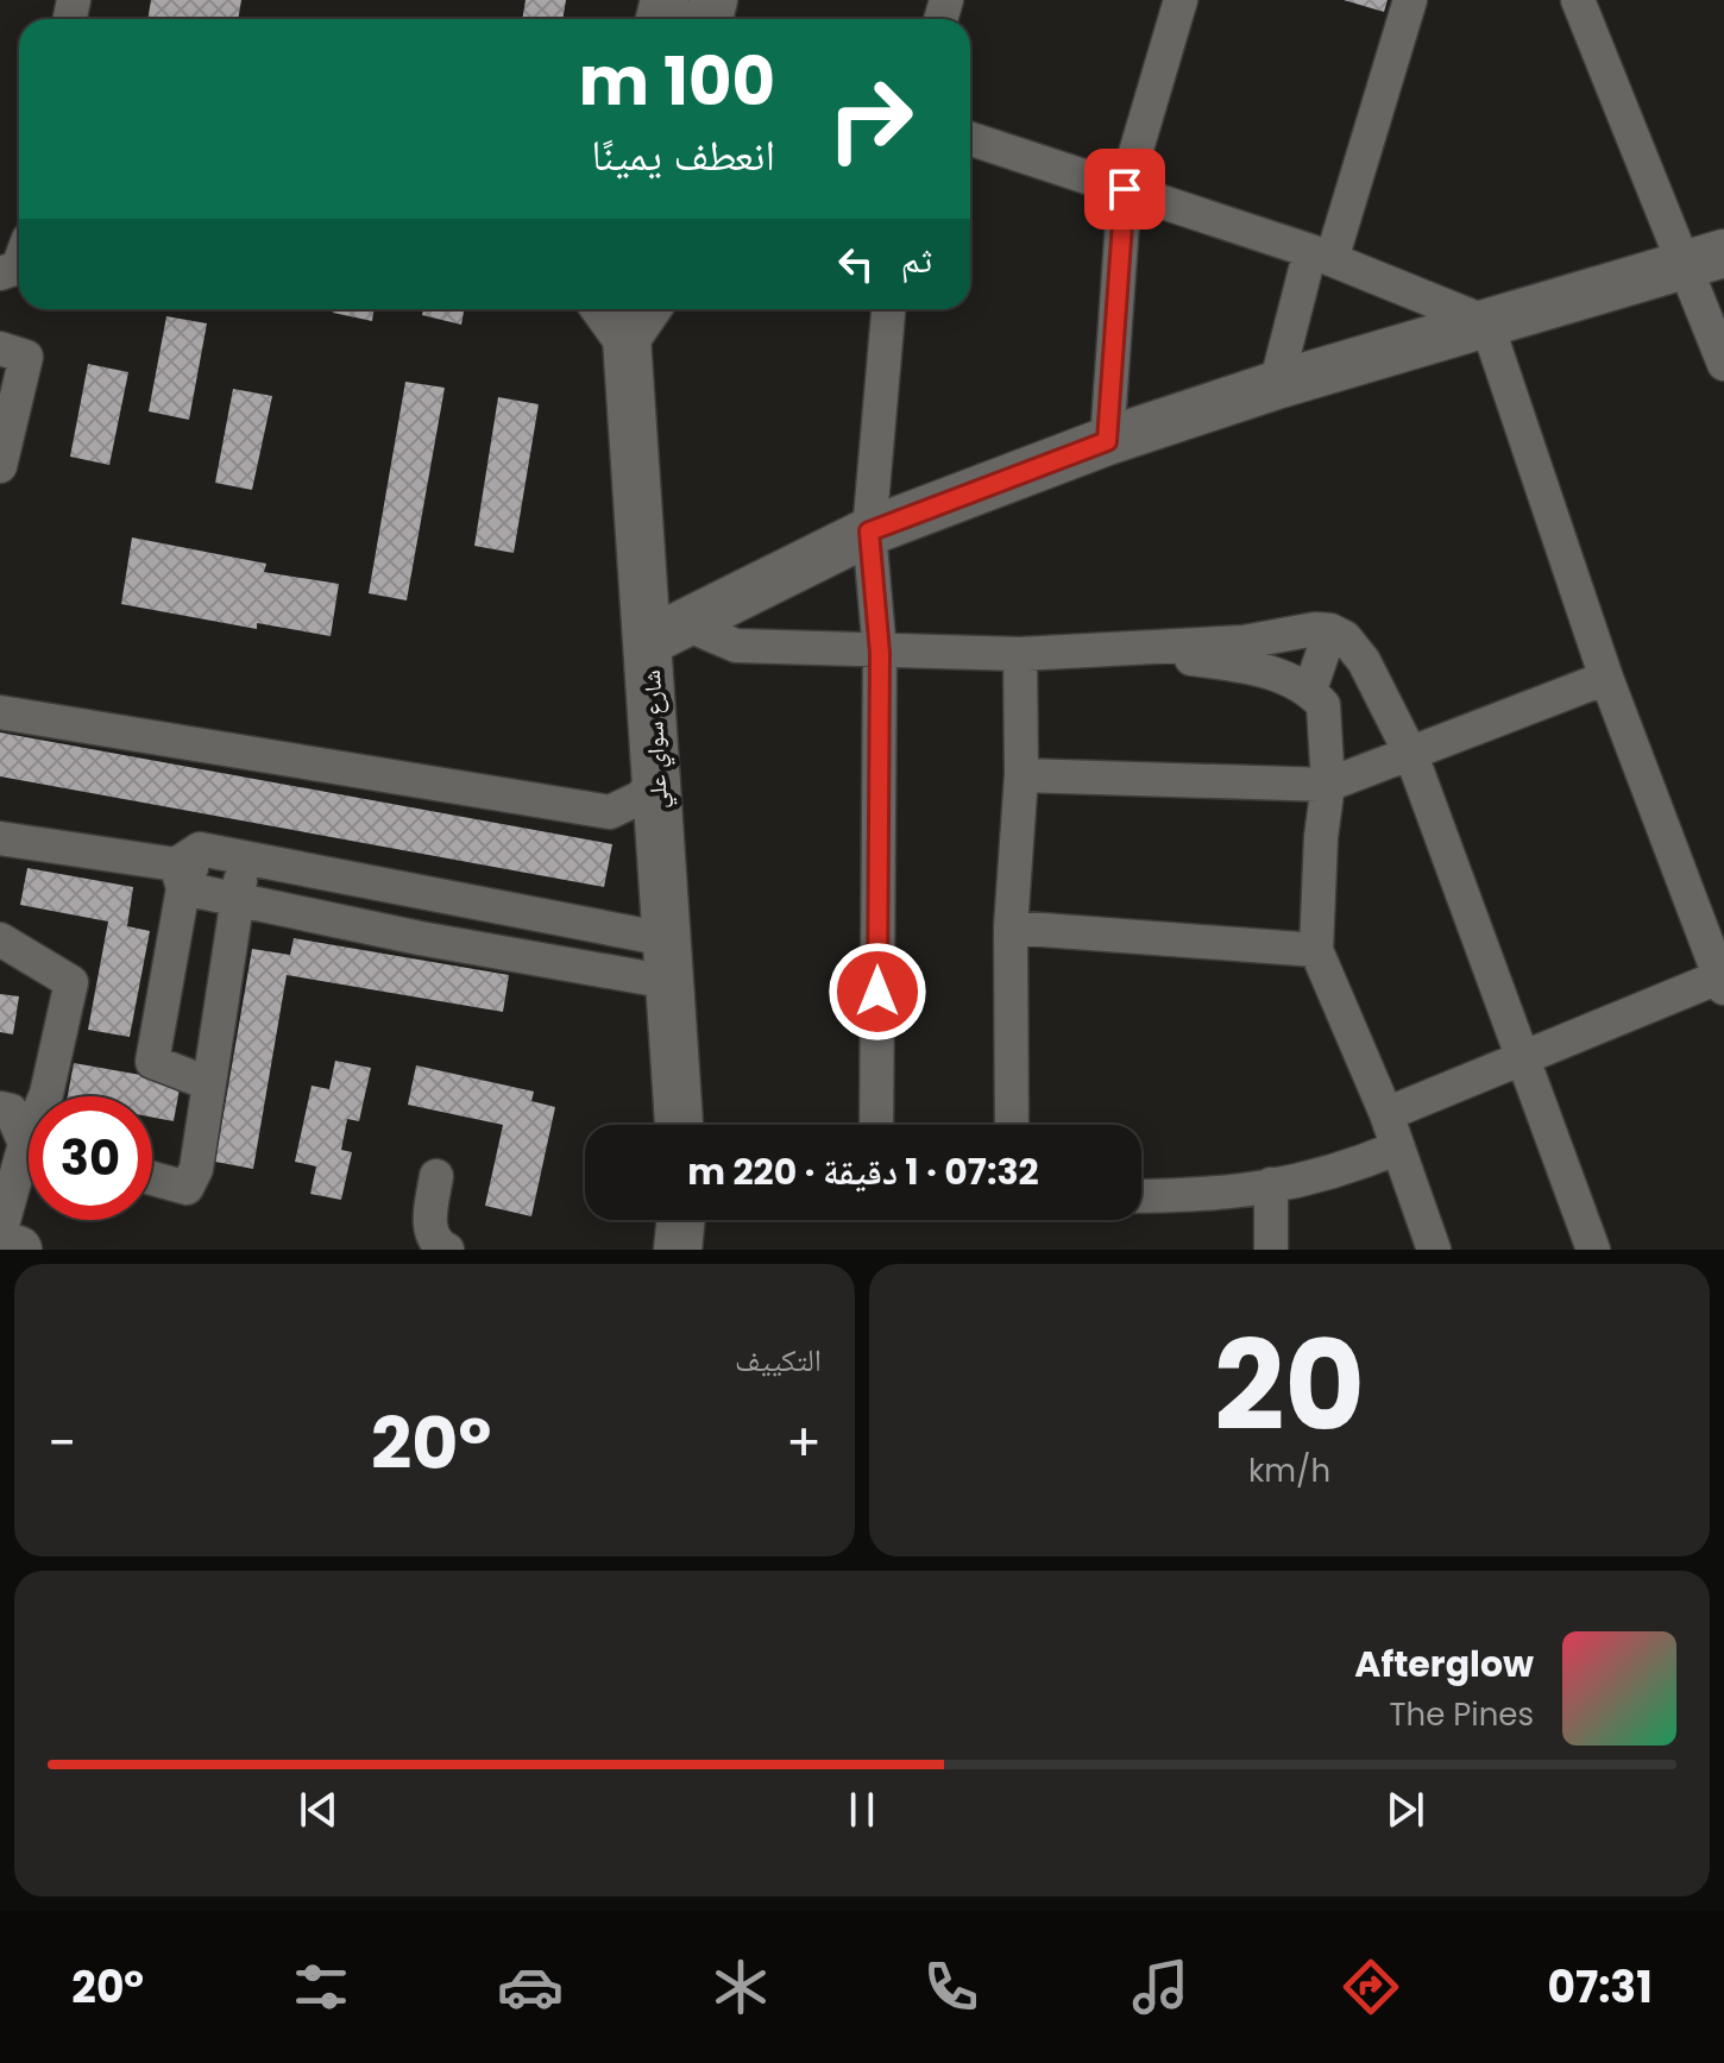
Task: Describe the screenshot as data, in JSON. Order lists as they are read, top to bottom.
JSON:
{
  "streets": {
    "street": ["شارع سواي علي"]
  },
  "page": {
    "turn": ["100 m", "انعطف يمينًا"],
    "then": "ثم",
    "limit": "30",
    "trip": "07:32 · 1 دقيقة · 220 m",
    "tile": [
      ["20", "km/h"],
      "التكييف"
    ],
    "heat": ["−", "20°", "+"],
    "song": ["Afterglow", "The Pines"],
    "tabs": ["07:31", "20°"]
  }
}
